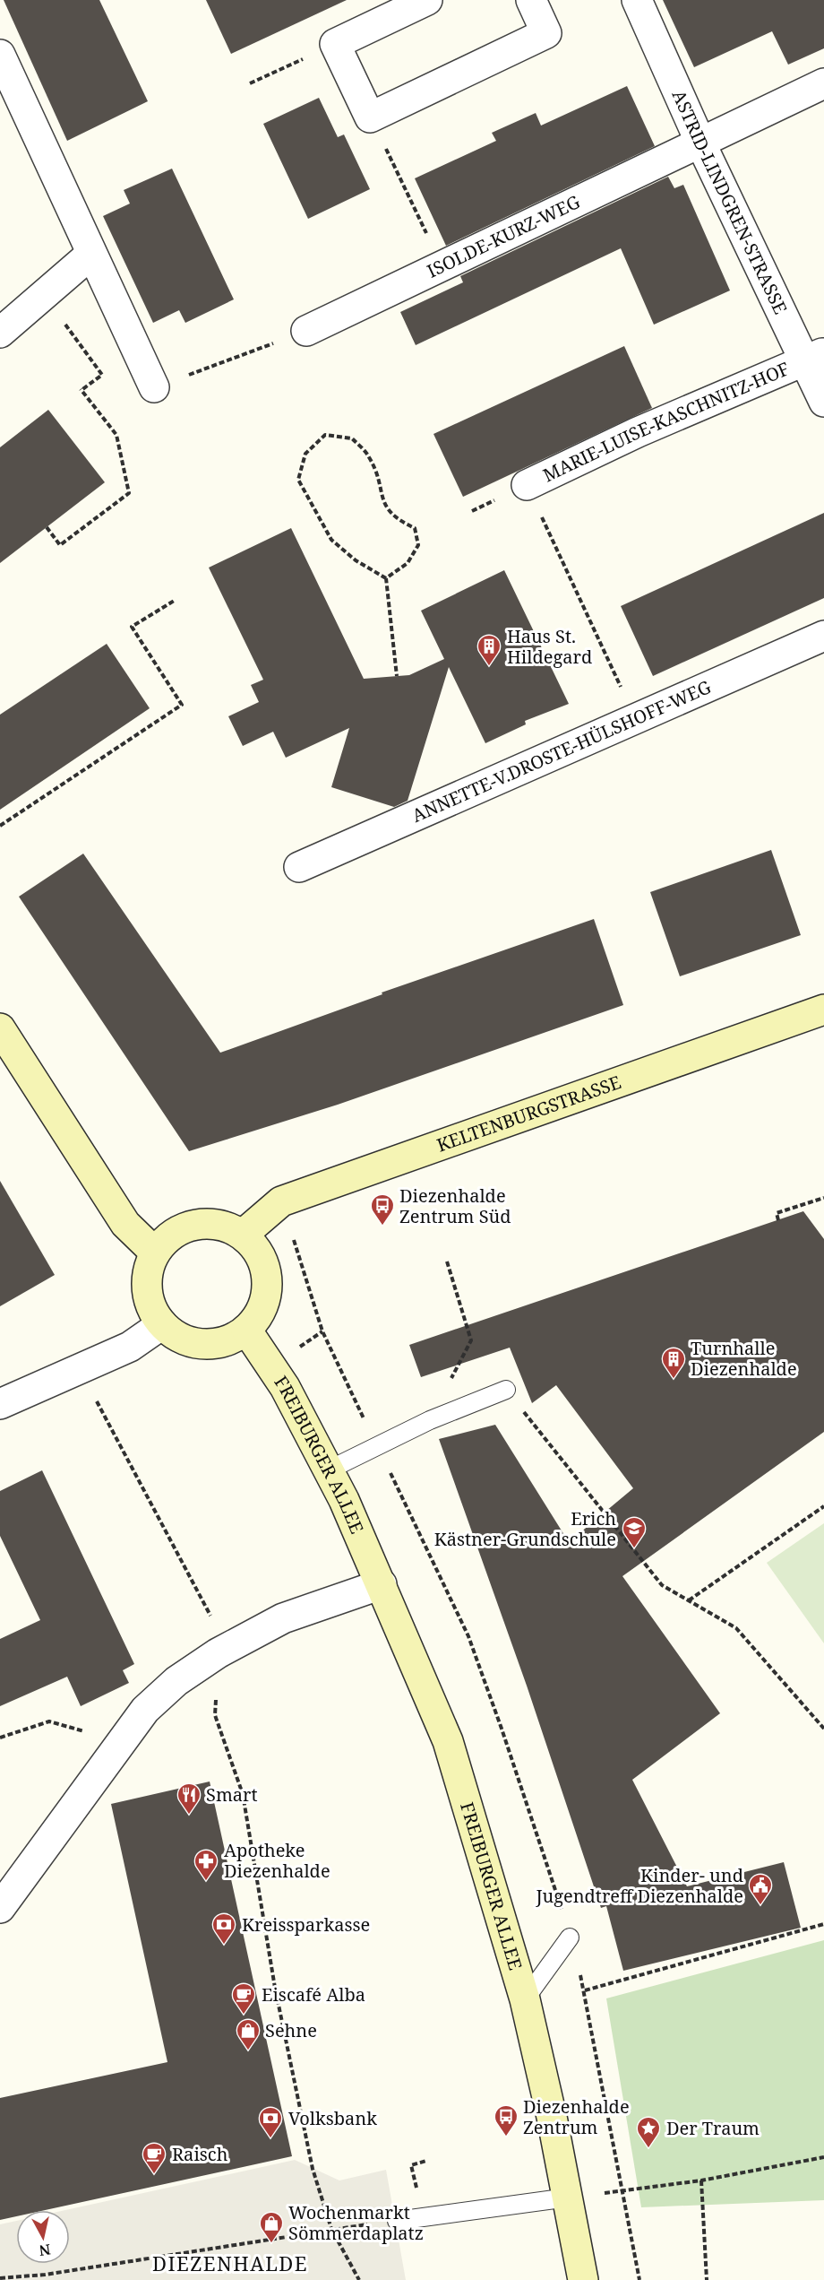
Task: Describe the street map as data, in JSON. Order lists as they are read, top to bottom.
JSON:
{
  "streets": {
    "street": [
      "ASTRID-LINDGREN-STRASSE",
      "ISOLDE-KURZ-WEG",
      "MARIE-LUISE-KASCHNITZ-HOF",
      "ANNETTE-V.DROSTE-HÜLSHOFF-WEG",
      "KELTENBURGSTRASSE",
      "FREIBURGER ALLEE"
    ]
  },
  "crossings": [
    ["ASTRID-LINDGREN-STRASSE", "ISOLDE-KURZ-WEG"],
    ["ASTRID-LINDGREN-STRASSE", "MARIE-LUISE-KASCHNITZ-HOF"],
    ["KELTENBURGSTRASSE", "FREIBURGER ALLEE"]
  ],
  "districts": ["DIEZENHALDE"],
  "places": {
    "building": ["Haus St. Hildegard", "Turnhalle Diezenhalde"],
    "bus stop": ["Diezenhalde Zentrum Süd", "Diezenhalde Zentrum"],
    "school or university": ["Erich Kästner-Grundschule"],
    "restaurant": ["Smart"],
    "pharmacy": ["Apotheke Diezenhalde"],
    "public building": ["Kinder- und Jugendtreff Diezenhalde"],
    "bank": ["Kreissparkasse", "Volksbank"],
    "cafe": ["Eiscafé Alba", "Raisch"],
    "shop": ["Sehne", "Wochenmarkt Sömmerdaplatz"],
    "place": ["Der Traum"]
  },
  "north": "bottom"
}
